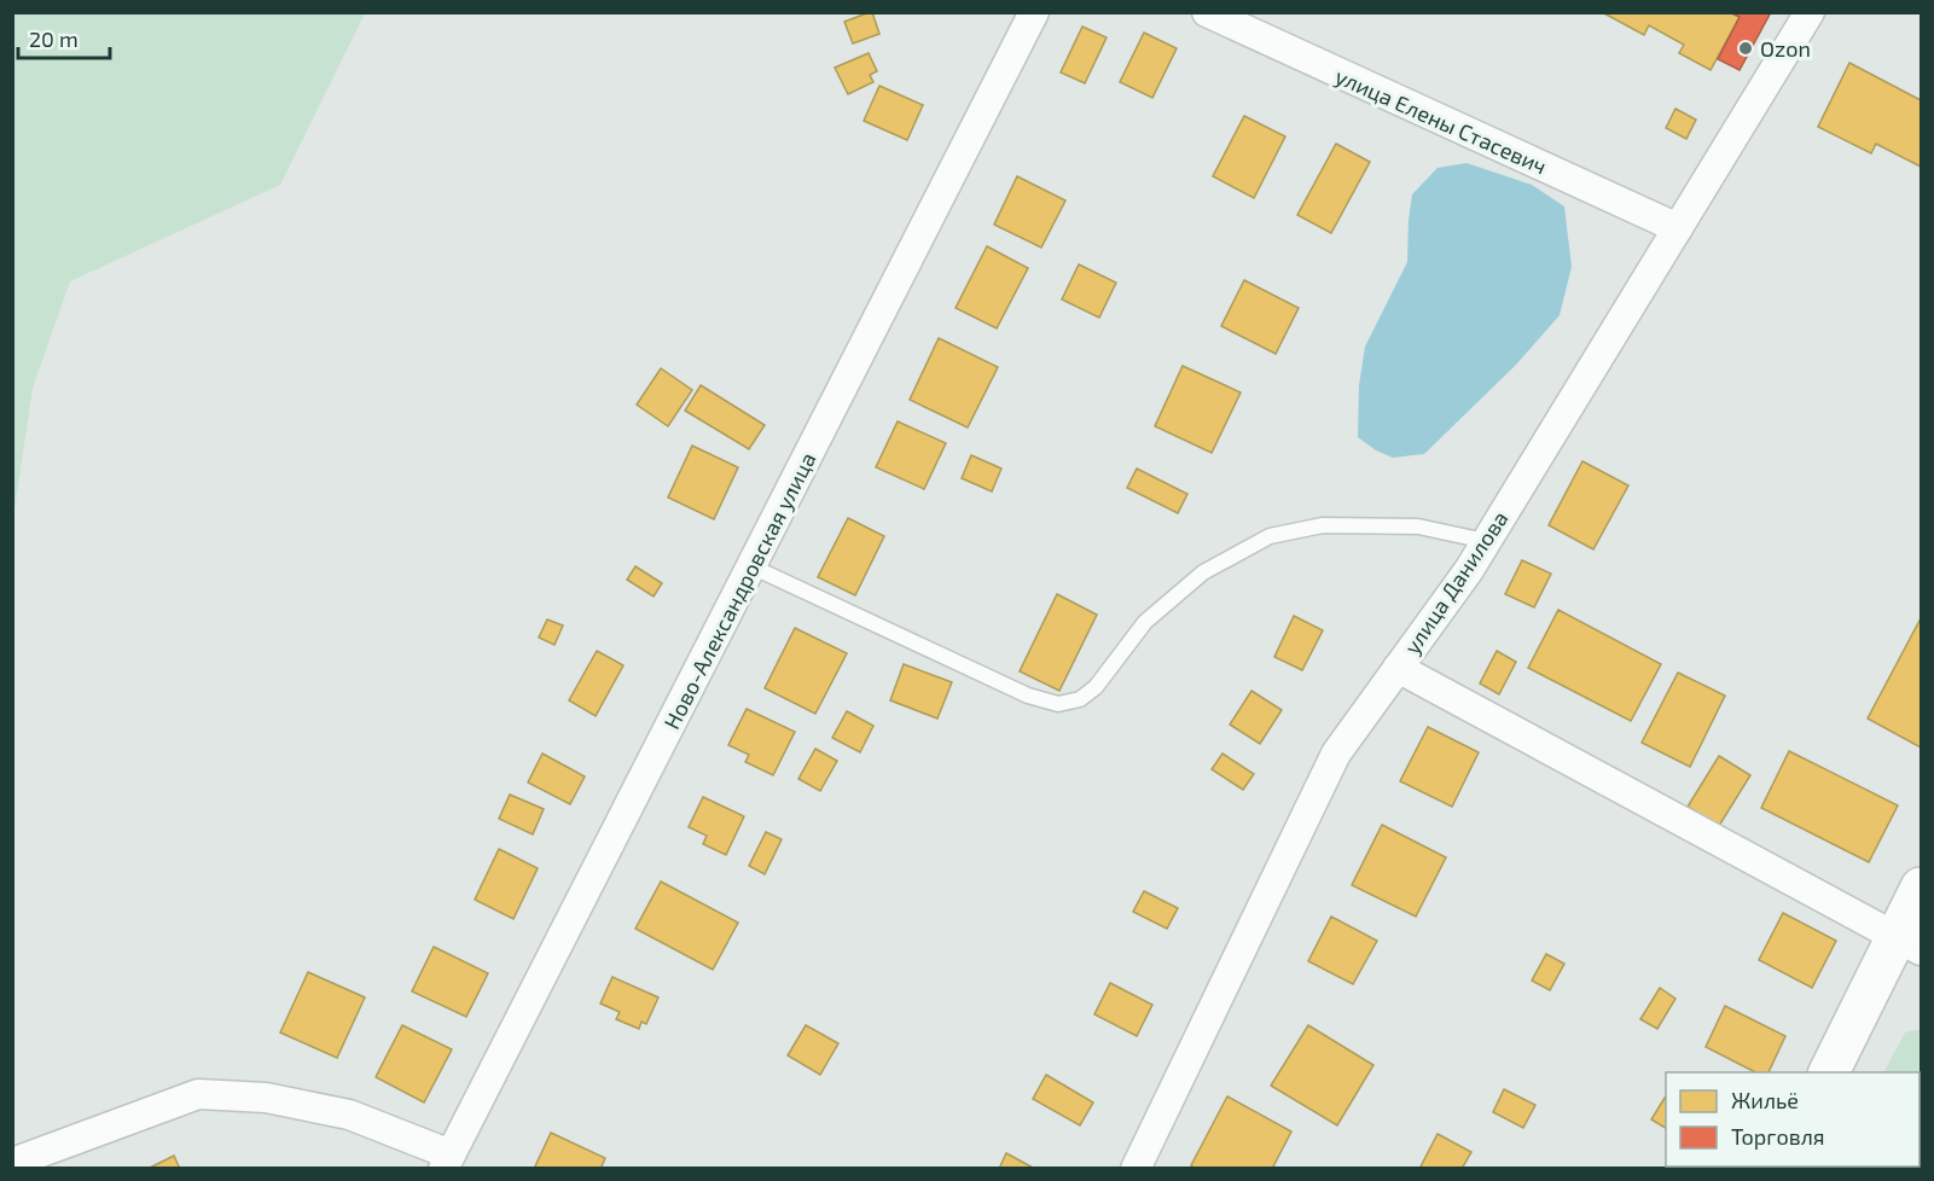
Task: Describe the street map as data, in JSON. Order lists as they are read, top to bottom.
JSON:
{
  "streets": {
    "street": ["улица Елены Стасевич", "улица Данилова", "Ново-Александровская улица"]
  },
  "crossings": [
    ["улица Елены Стасевич", "улица Данилова"]
  ],
  "places": ["Ozon"],
  "legend": ["Жильё", "Торговля"],
  "scale_bar": "20 m"
}
